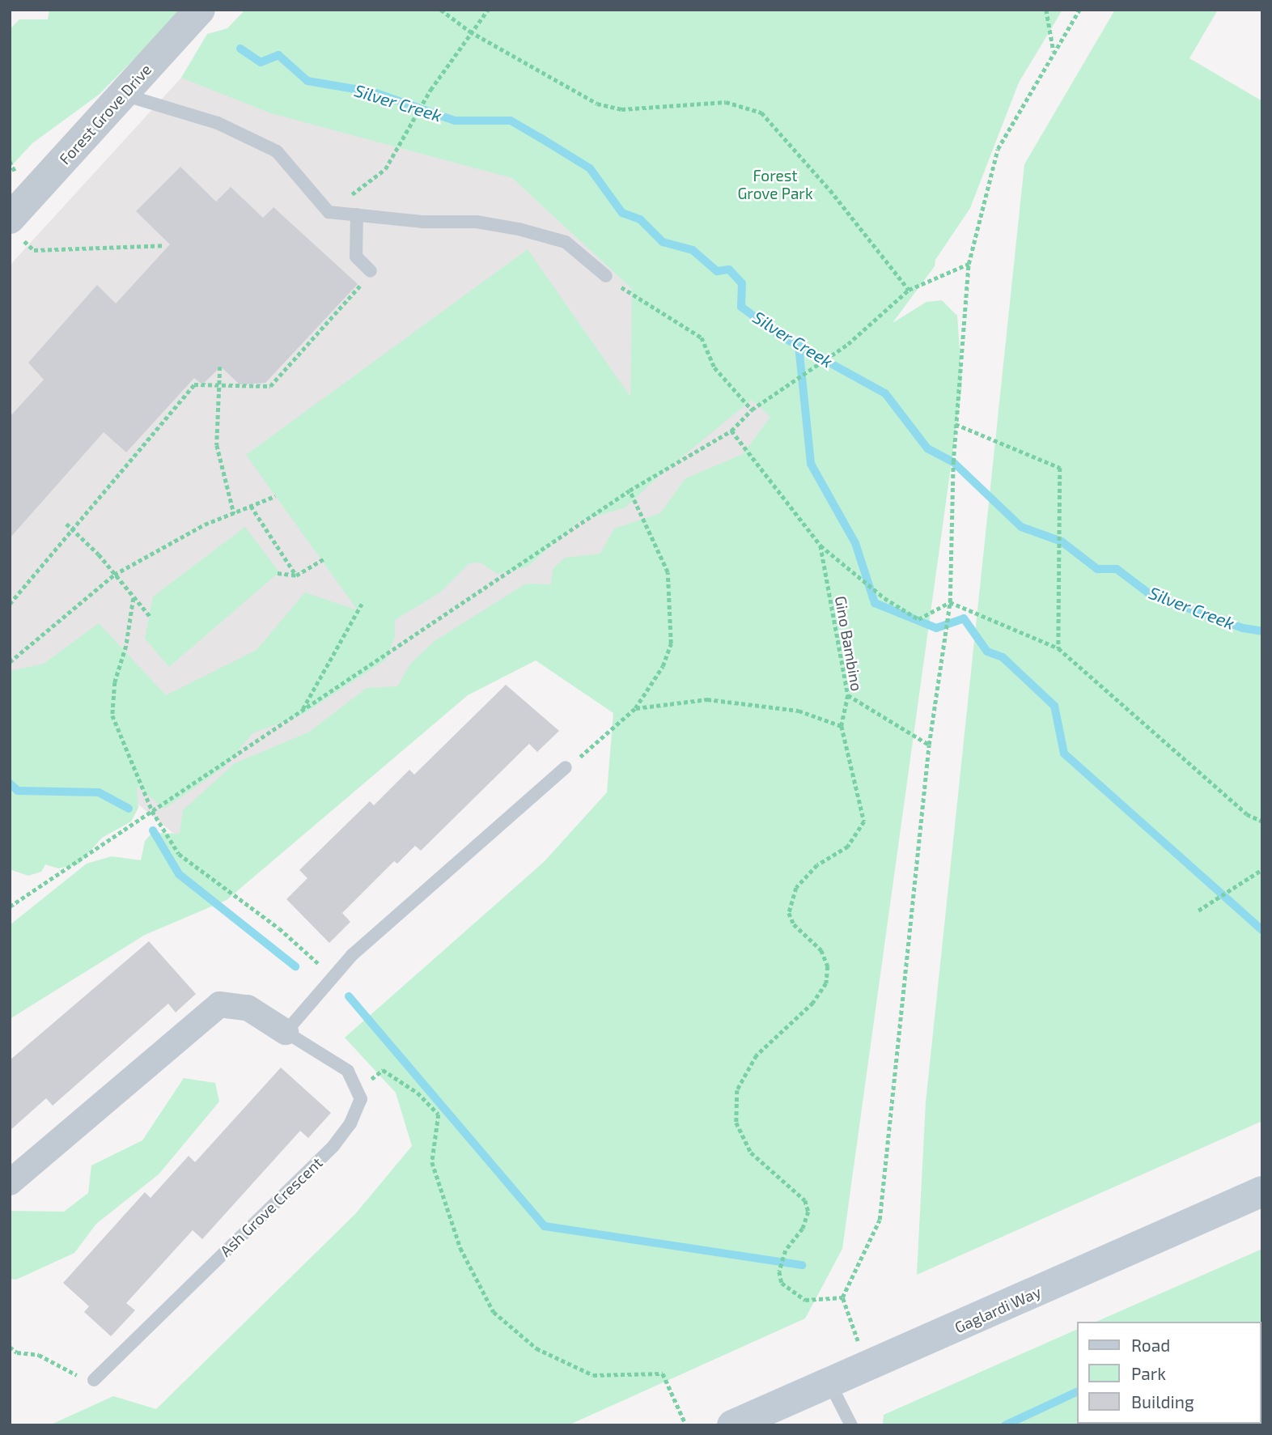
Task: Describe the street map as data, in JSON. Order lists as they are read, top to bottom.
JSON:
{
  "streets": {
    "main road": ["Gaglardi Way"],
    "street": ["Forest Grove Drive"],
    "lane": ["Ash Grove Crescent"],
    "path": ["Gino Bambino"]
  },
  "water": ["Silver Creek"],
  "parks": ["Forest Grove Park"],
  "legend": ["Road", "Park", "Building"]
}
